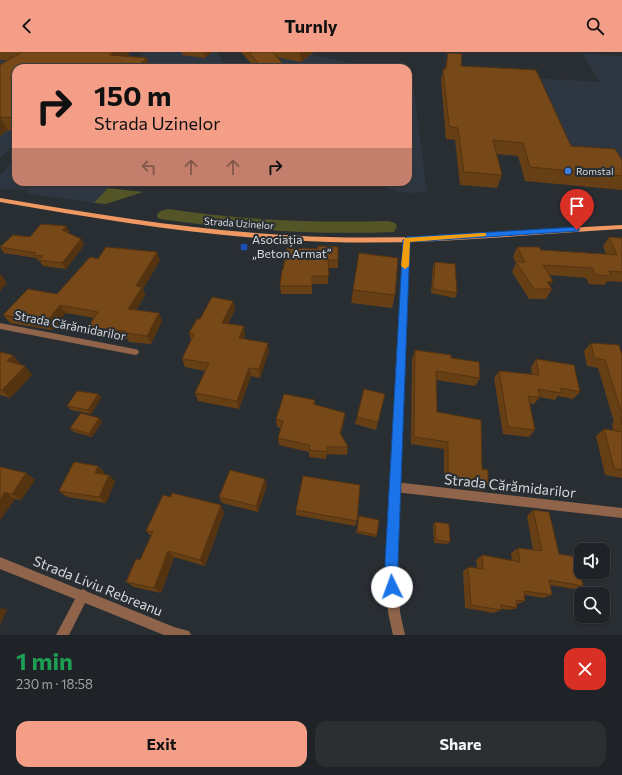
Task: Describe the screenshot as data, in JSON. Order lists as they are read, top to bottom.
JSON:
{
  "streets": {
    "main road": ["Strada Uzinelor"],
    "street": ["Strada Cărămidarilor", "Strada Liviu Rebreanu"]
  },
  "places": {
    "other": ["Romstal"],
    "transit": ["Asociația „Beton Armat”"]
  },
  "page": {
    "header": "Turnly",
    "turn": ["150 m", "Strada Uzinelor"],
    "heading": ["1 min", "230 m · 18:58"],
    "buttons": ["Exit", "Share"]
  }
}
